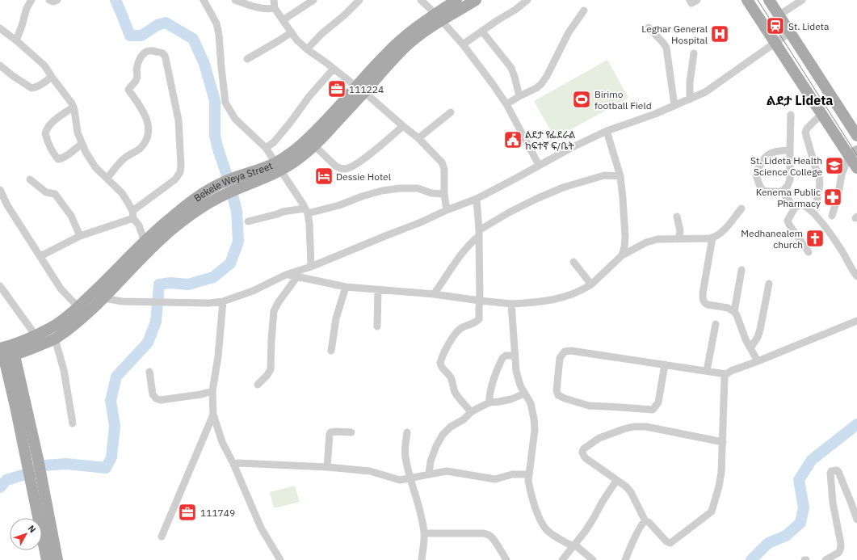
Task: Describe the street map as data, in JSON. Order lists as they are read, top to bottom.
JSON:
{
  "streets": {
    "main road": ["Bekele Weya Street"]
  },
  "districts": ["ልደታ Lideta"],
  "places": {
    "station": ["St. Lideta"],
    "hospital": ["Leghar General Hospital"],
    "office": ["111224", "111749"],
    "sports": ["Birimo football Field"],
    "public building": ["ልደታ የፌደራል ከፍተኛ ፍ/ቤት"],
    "school or university": ["St. Lideta Health Science College"],
    "hotel": ["Dessie Hotel"],
    "pharmacy": ["Kenema Public Pharmacy"],
    "church": ["Medhanealem church"]
  },
  "north": "top right"
}
